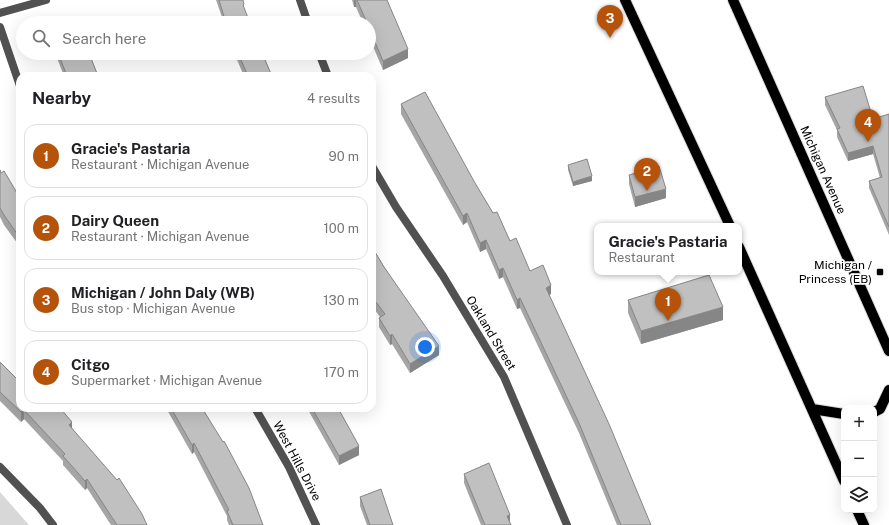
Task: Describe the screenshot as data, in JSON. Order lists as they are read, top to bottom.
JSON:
{
  "streets": {
    "main road": ["Michigan Avenue"],
    "street": ["Oakland Street", "West Hills Drive"]
  },
  "places": {
    "transit": ["Michigan / Princess (EB)"]
  },
  "page": {
    "pins": [
      "3",
      "4",
      "2",
      "1"
    ],
    "search": "Search here",
    "heading": ["Nearby", "4 results"],
    "list": [
      {
        "mark": "1",
        "name": "Gracie's Pastaria",
        "note": "Restaurant · Michigan Avenue",
        "value": "90 m"
      },
      {
        "mark": "2",
        "name": "Dairy Queen",
        "note": "Restaurant · Michigan Avenue",
        "value": "100 m"
      },
      {
        "mark": "3",
        "name": "Michigan / John Daly (WB)",
        "note": "Bus stop · Michigan Avenue",
        "value": "130 m"
      },
      {
        "mark": "4",
        "name": "Citgo",
        "note": "Supermarket · Michigan Avenue",
        "value": "170 m"
      }
    ],
    "popup": ["Gracie's Pastaria", "Restaurant"],
    "map_buttons": ["+", "−"]
  }
}
